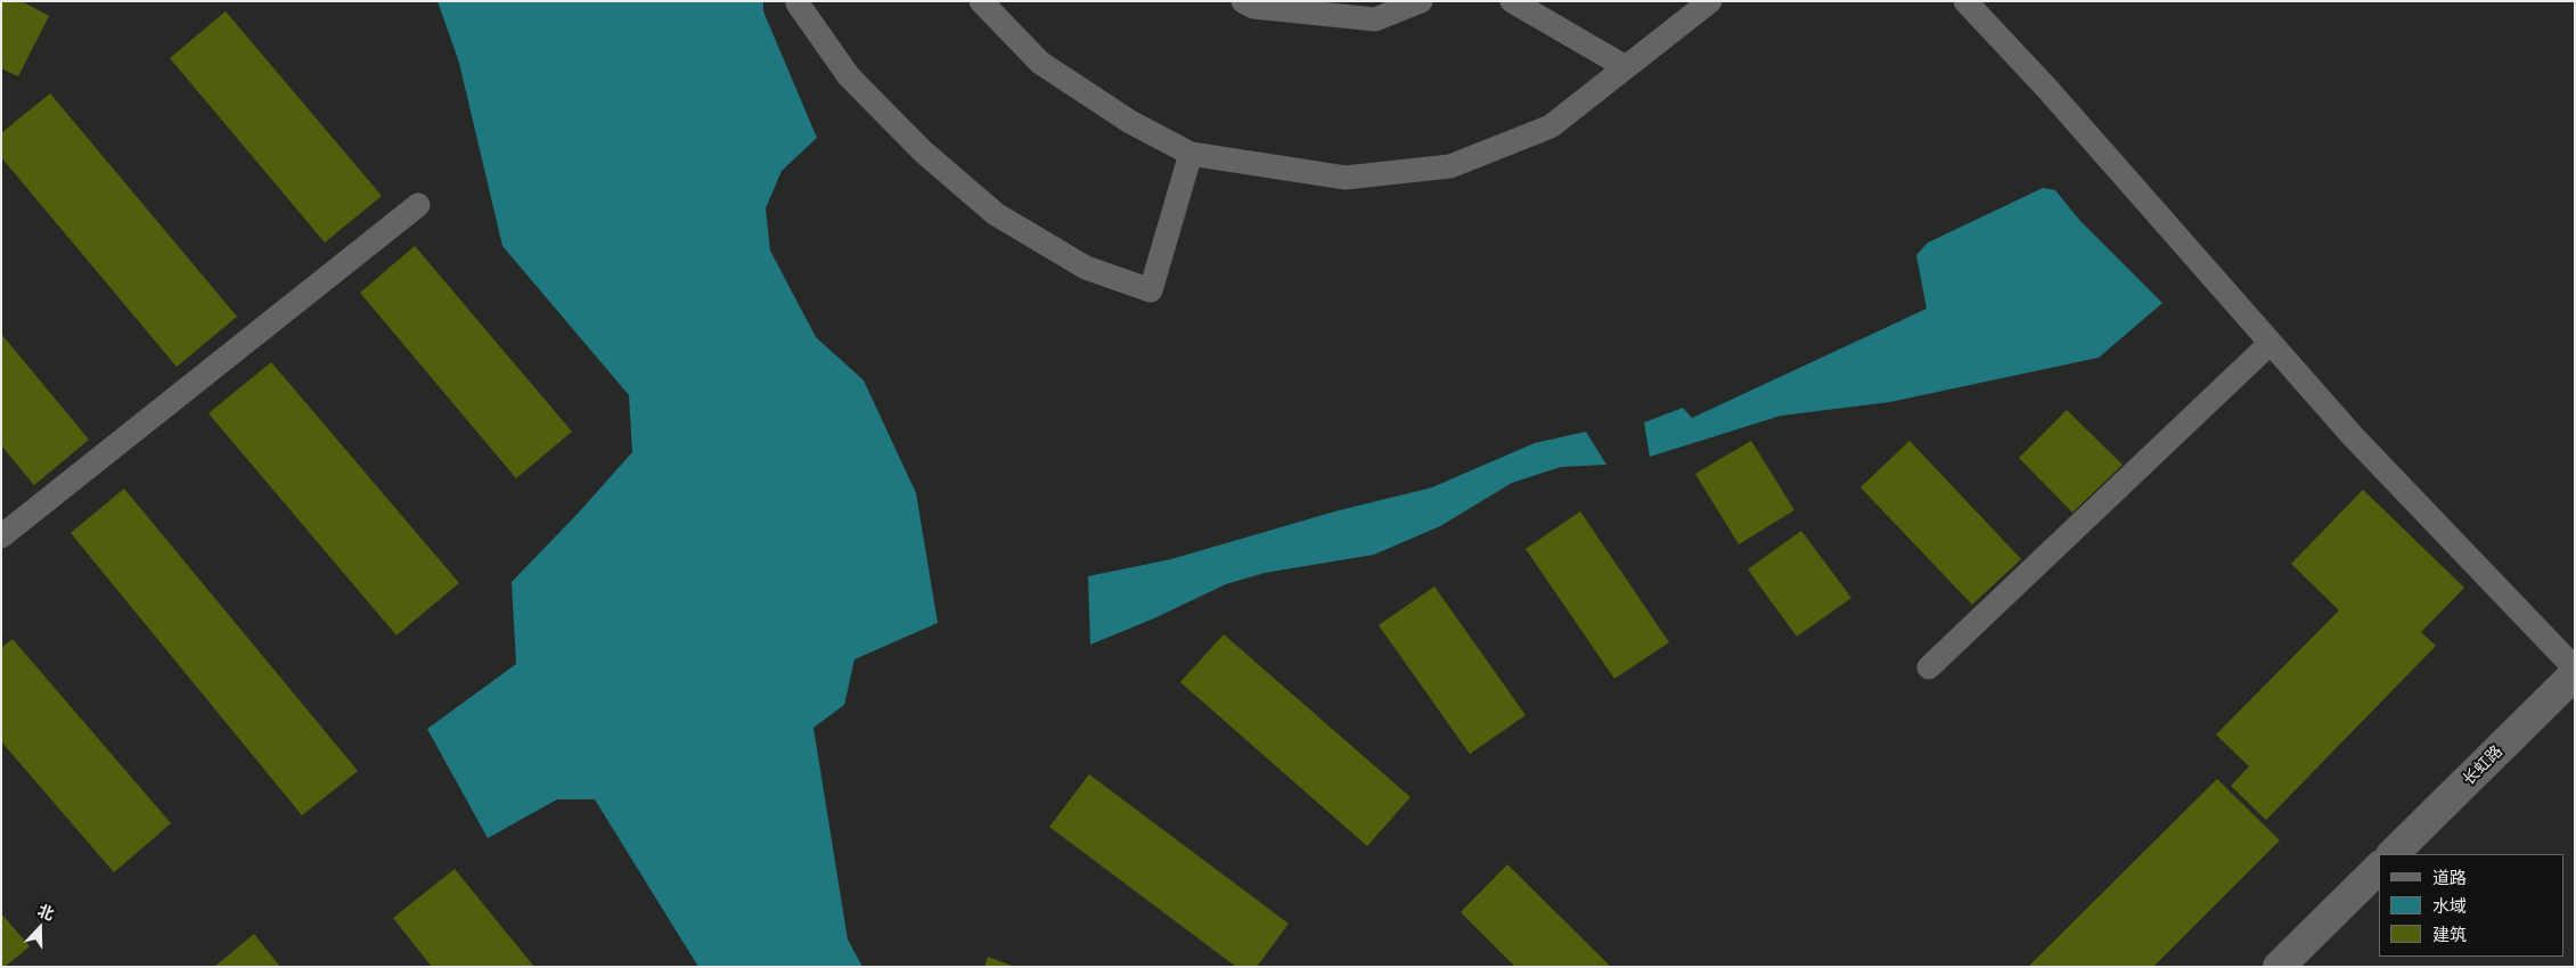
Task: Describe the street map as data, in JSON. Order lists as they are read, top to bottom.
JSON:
{
  "streets": {
    "street": ["长虹路"]
  },
  "legend": ["道路", "水域", "建筑"],
  "north": "top"
}
